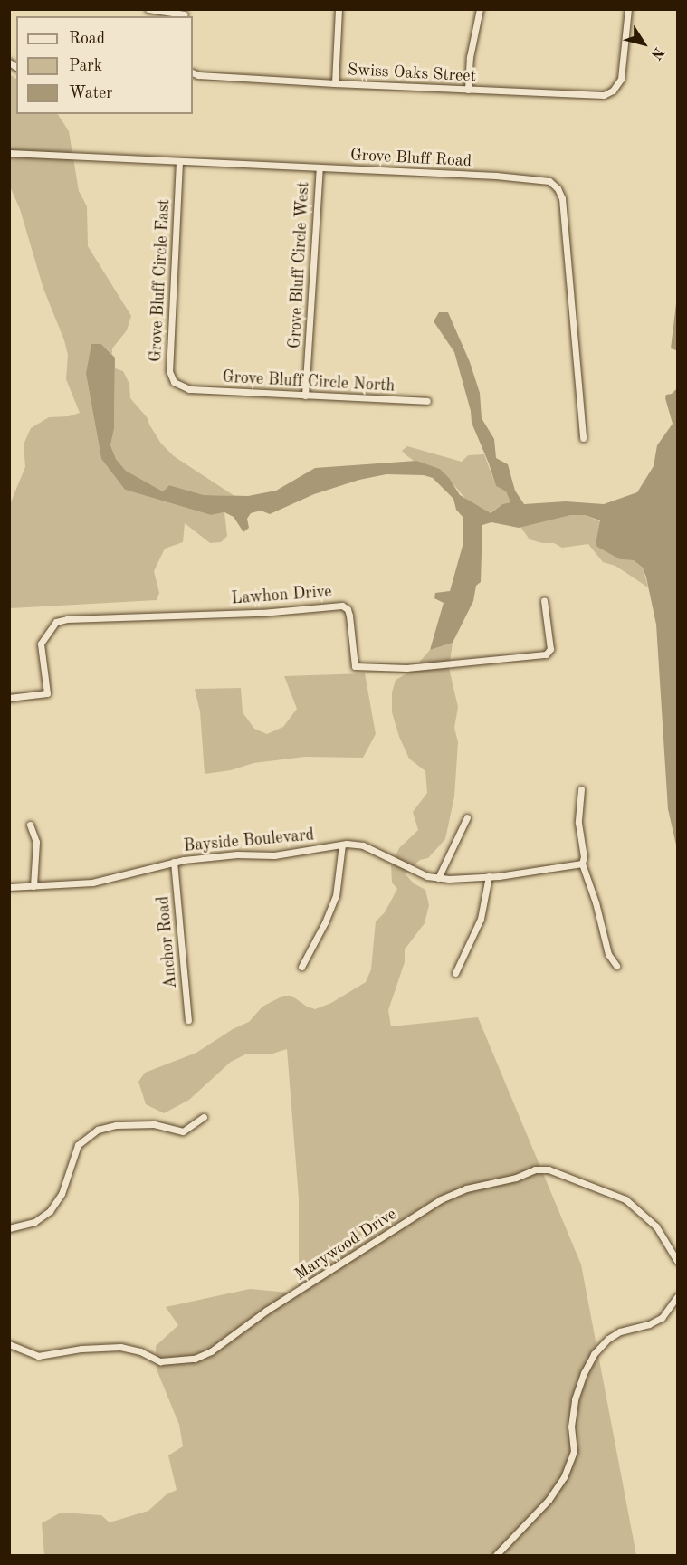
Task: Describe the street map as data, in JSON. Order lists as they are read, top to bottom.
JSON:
{
  "streets": {
    "street": [
      "Swiss Oaks Street",
      "Grove Bluff Road",
      "Grove Bluff Circle West",
      "Grove Bluff Circle East",
      "Grove Bluff Circle North",
      "Lawhon Drive",
      "Bayside Boulevard",
      "Anchor Road",
      "Marywood Drive"
    ]
  },
  "crossings": [
    ["Grove Bluff Road", "Grove Bluff Circle West"],
    ["Grove Bluff Road", "Grove Bluff Circle East"],
    ["Grove Bluff Circle West", "Grove Bluff Circle North"],
    ["Grove Bluff Circle East", "Grove Bluff Circle North"],
    ["Bayside Boulevard", "Anchor Road"]
  ],
  "legend": ["Road", "Park", "Water"],
  "north": "bottom right"
}
